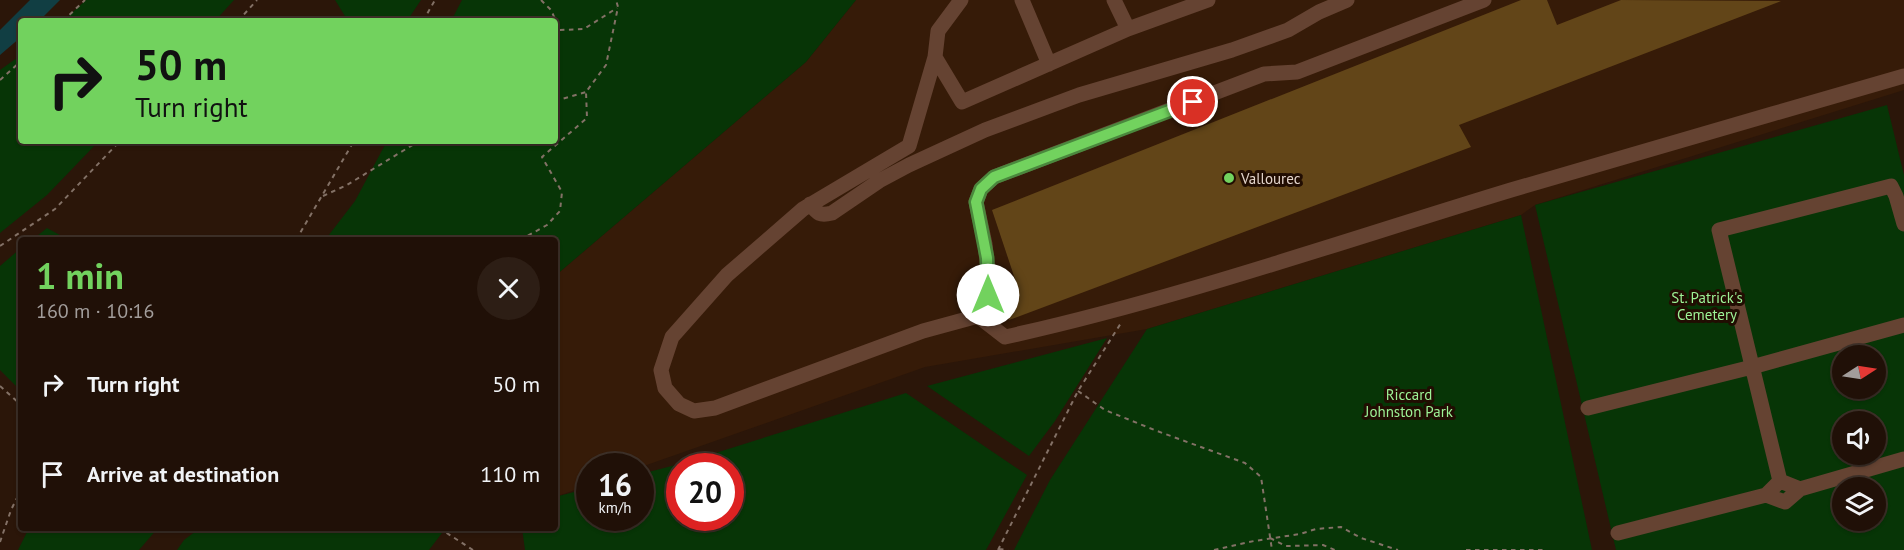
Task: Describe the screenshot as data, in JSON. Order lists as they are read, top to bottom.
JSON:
{
  "parks": ["St. Patrick's Cemetery", "Riccard Johnston Park"],
  "places": ["Vallourec"],
  "north": "right",
  "page": {
    "turn": ["50 m", "Turn right"],
    "heading": ["1 min", "160 m · 10:16"],
    "list": [
      {
        "name": "Turn right",
        "value": "50 m"
      },
      {
        "name": "Arrive at destination",
        "value": "110 m"
      }
    ],
    "speed": "16 km/h",
    "limit": "20"
  }
}
